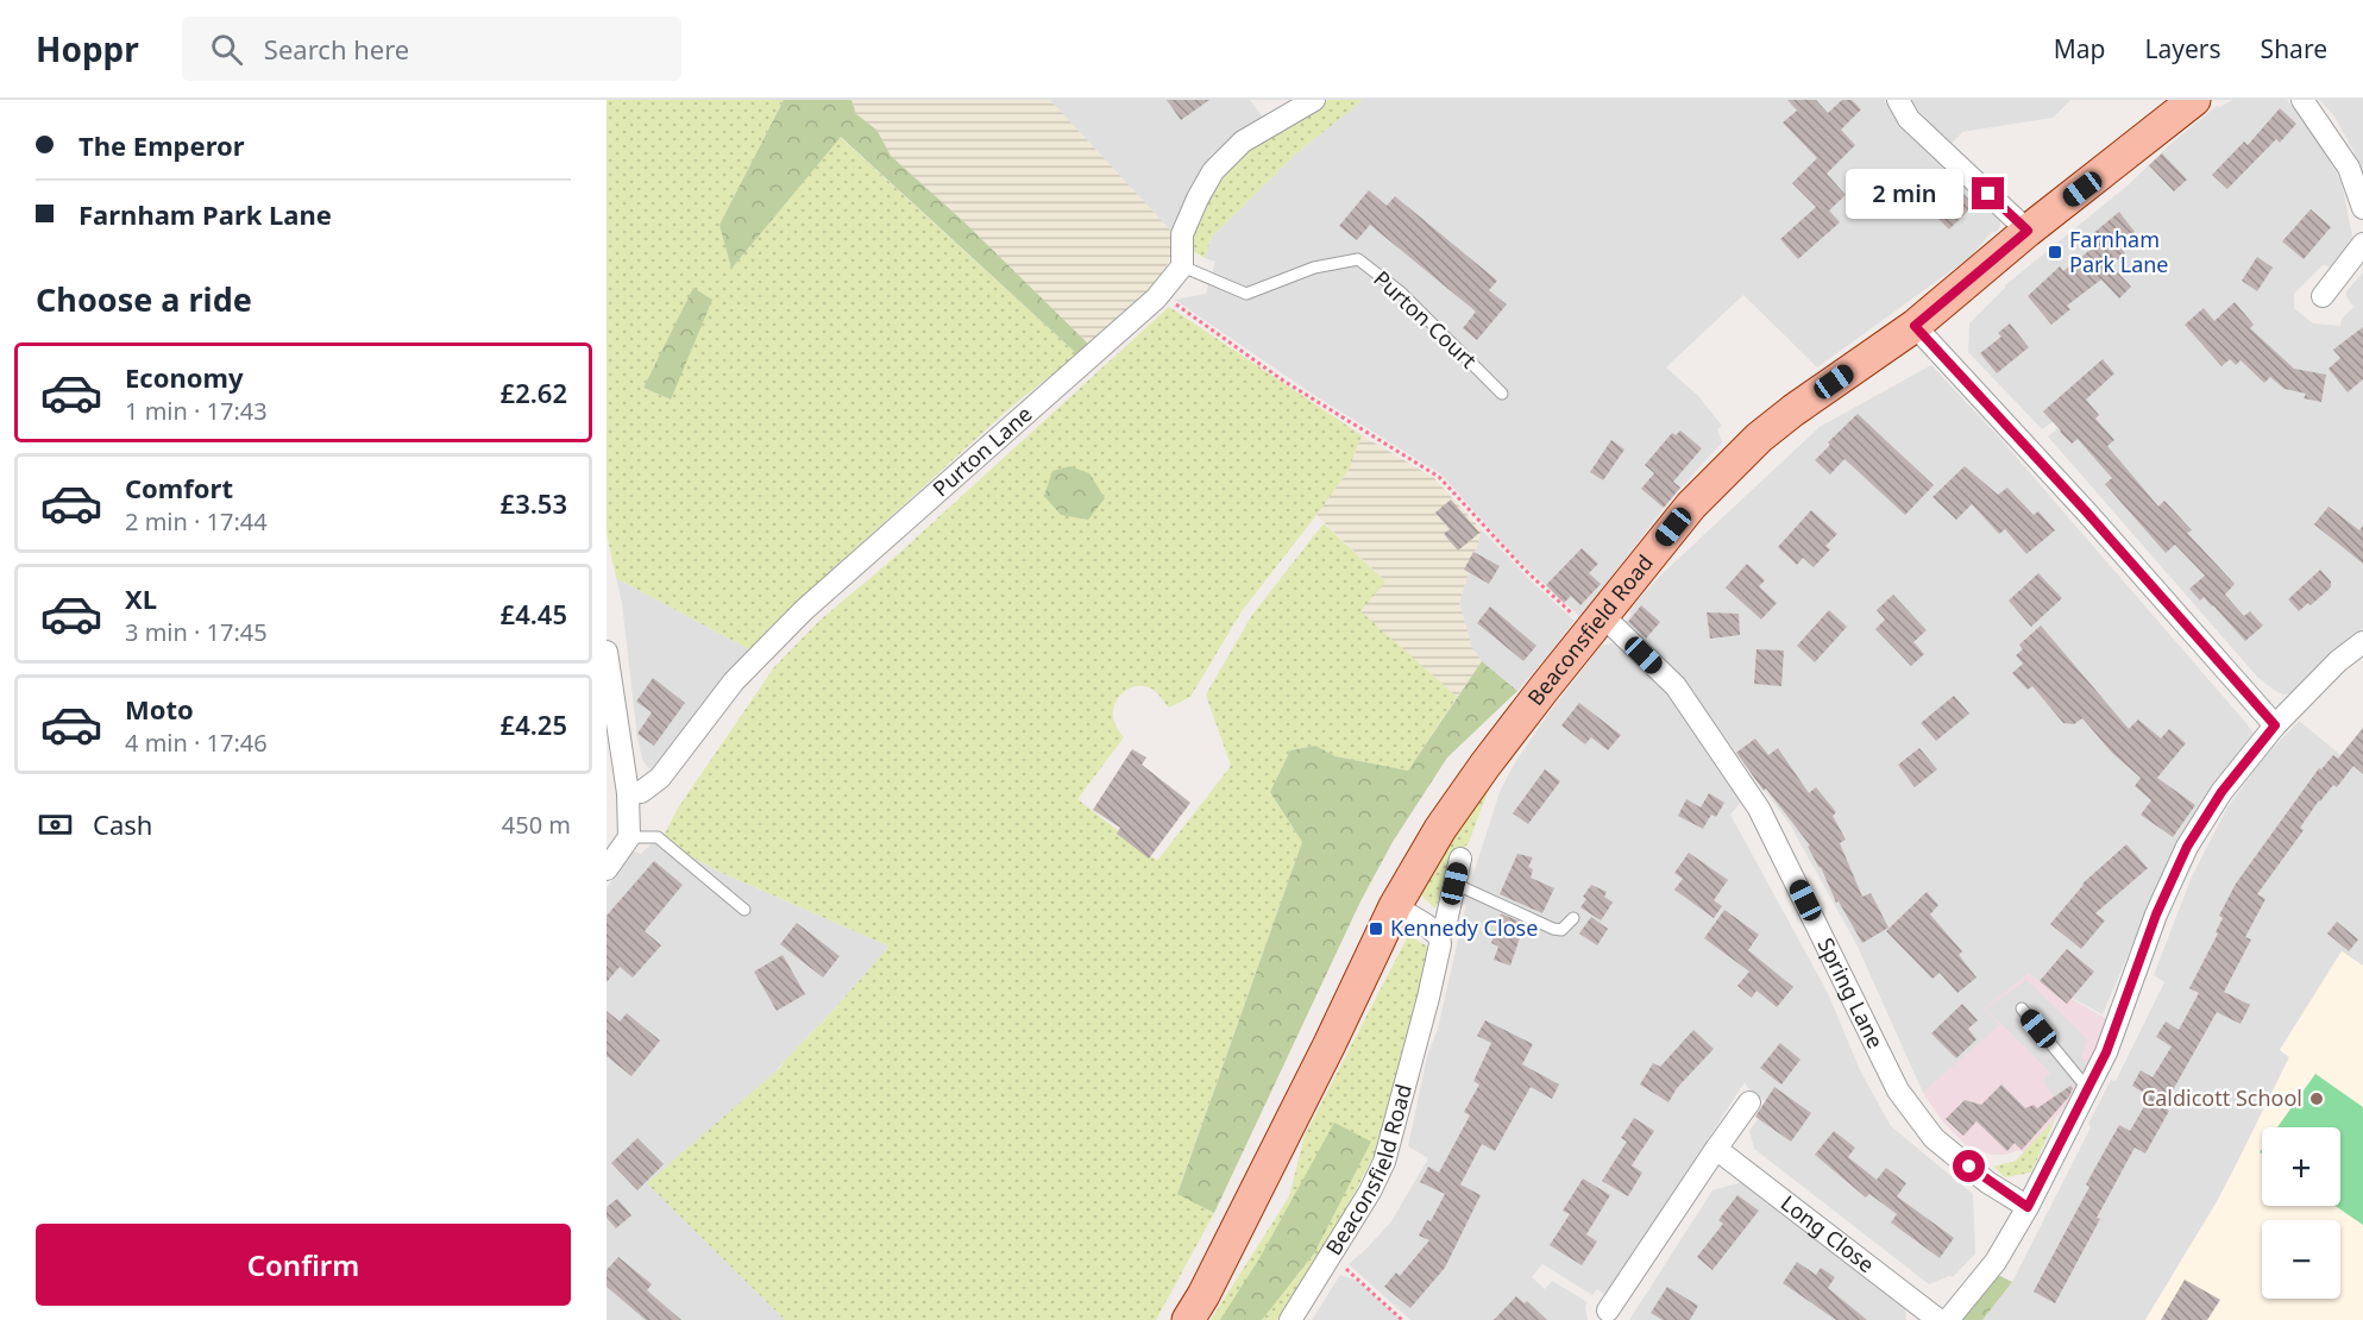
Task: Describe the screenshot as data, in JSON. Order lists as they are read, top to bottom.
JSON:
{
  "streets": {
    "main road": ["Beaconsfield Road"],
    "street": ["Purton Lane", "Spring Lane", "Long Close"],
    "lane": ["Purton Court"]
  },
  "crossings": [
    ["Purton Court", "Purton Lane"],
    ["Beaconsfield Road", "Spring Lane"]
  ],
  "places": {
    "transit": ["Farnham Park Lane", "Kennedy Close"],
    "other": ["Caldicott School"]
  },
  "page": {
    "header": "Hoppr",
    "search": "Search here",
    "nav": ["Map", "Layers", "Share"],
    "banner": ["The Emperor", "Farnham Park Lane"],
    "bubble": "2 min",
    "heading": "Choose a ride",
    "list": [
      {
        "name": "Economy",
        "note": "1 min · 17:43",
        "value": "£2.62"
      },
      {
        "name": "Comfort",
        "note": "2 min · 17:44",
        "value": "£3.53"
      },
      {
        "name": "XL",
        "note": "3 min · 17:45",
        "value": "£4.45"
      },
      {
        "name": "Moto",
        "note": "4 min · 17:46",
        "value": "£4.25"
      }
    ],
    "pay": ["Cash", "450 m"],
    "map_buttons": ["+", "−"],
    "buttons": "Confirm"
  }
}
